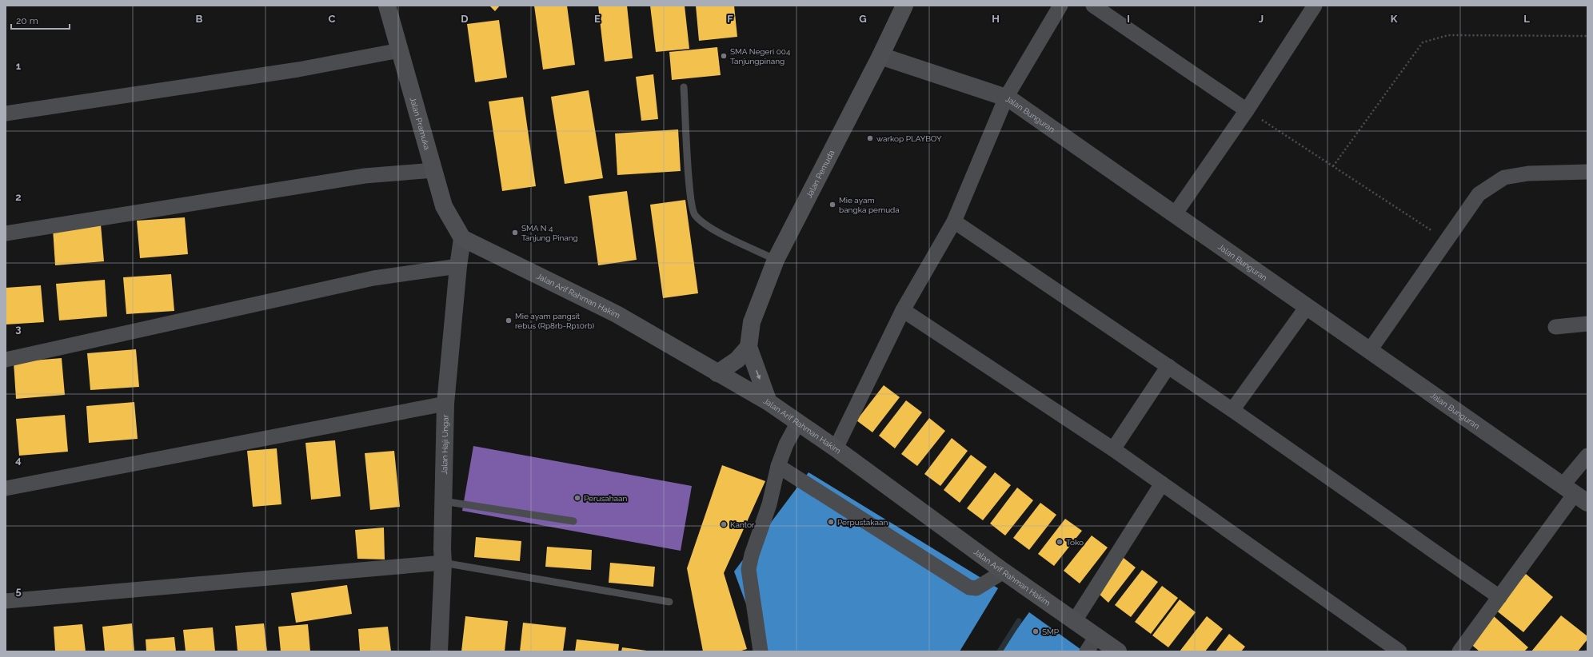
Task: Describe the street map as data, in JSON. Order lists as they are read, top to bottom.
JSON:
{
  "streets": {
    "main road": ["Jalan Pramuka", "Jalan Pemuda", "Jalan Arif Rahman Hakim"],
    "street": ["Jalan Bunguran", "Jalan Haji Ungar"]
  },
  "crossings": [
    ["Jalan Bunguran", "Jalan Pemuda"],
    ["Jalan Pramuka", "Jalan Arif Rahman Hakim"],
    ["Jalan Pramuka", "Jalan Haji Ungar"],
    ["Jalan Pemuda", "Jalan Arif Rahman Hakim"],
    ["Jalan Arif Rahman Hakim", "Jalan Haji Ungar"]
  ],
  "places": [
    "SMA Negeri 004 Tanjungpinang",
    "warkop PLAYBOY",
    "Mie ayam bangka pemuda",
    "SMA N 4 Tanjung Pinang",
    "Mie ayam pangsit rebus (Rp8rb-Rp10rb)",
    "Perusahaan",
    "Perpustakaan",
    "Kantor",
    "Toko",
    "SMP"
  ],
  "scale_bar": "20 m",
  "grid": {
    "columns": [
      "B",
      "C",
      "D",
      "E",
      "F",
      "G",
      "H",
      "I",
      "J",
      "K",
      "L"
    ],
    "rows": [
      "1",
      "2",
      "3",
      "4",
      "5"
    ]
  }
}
